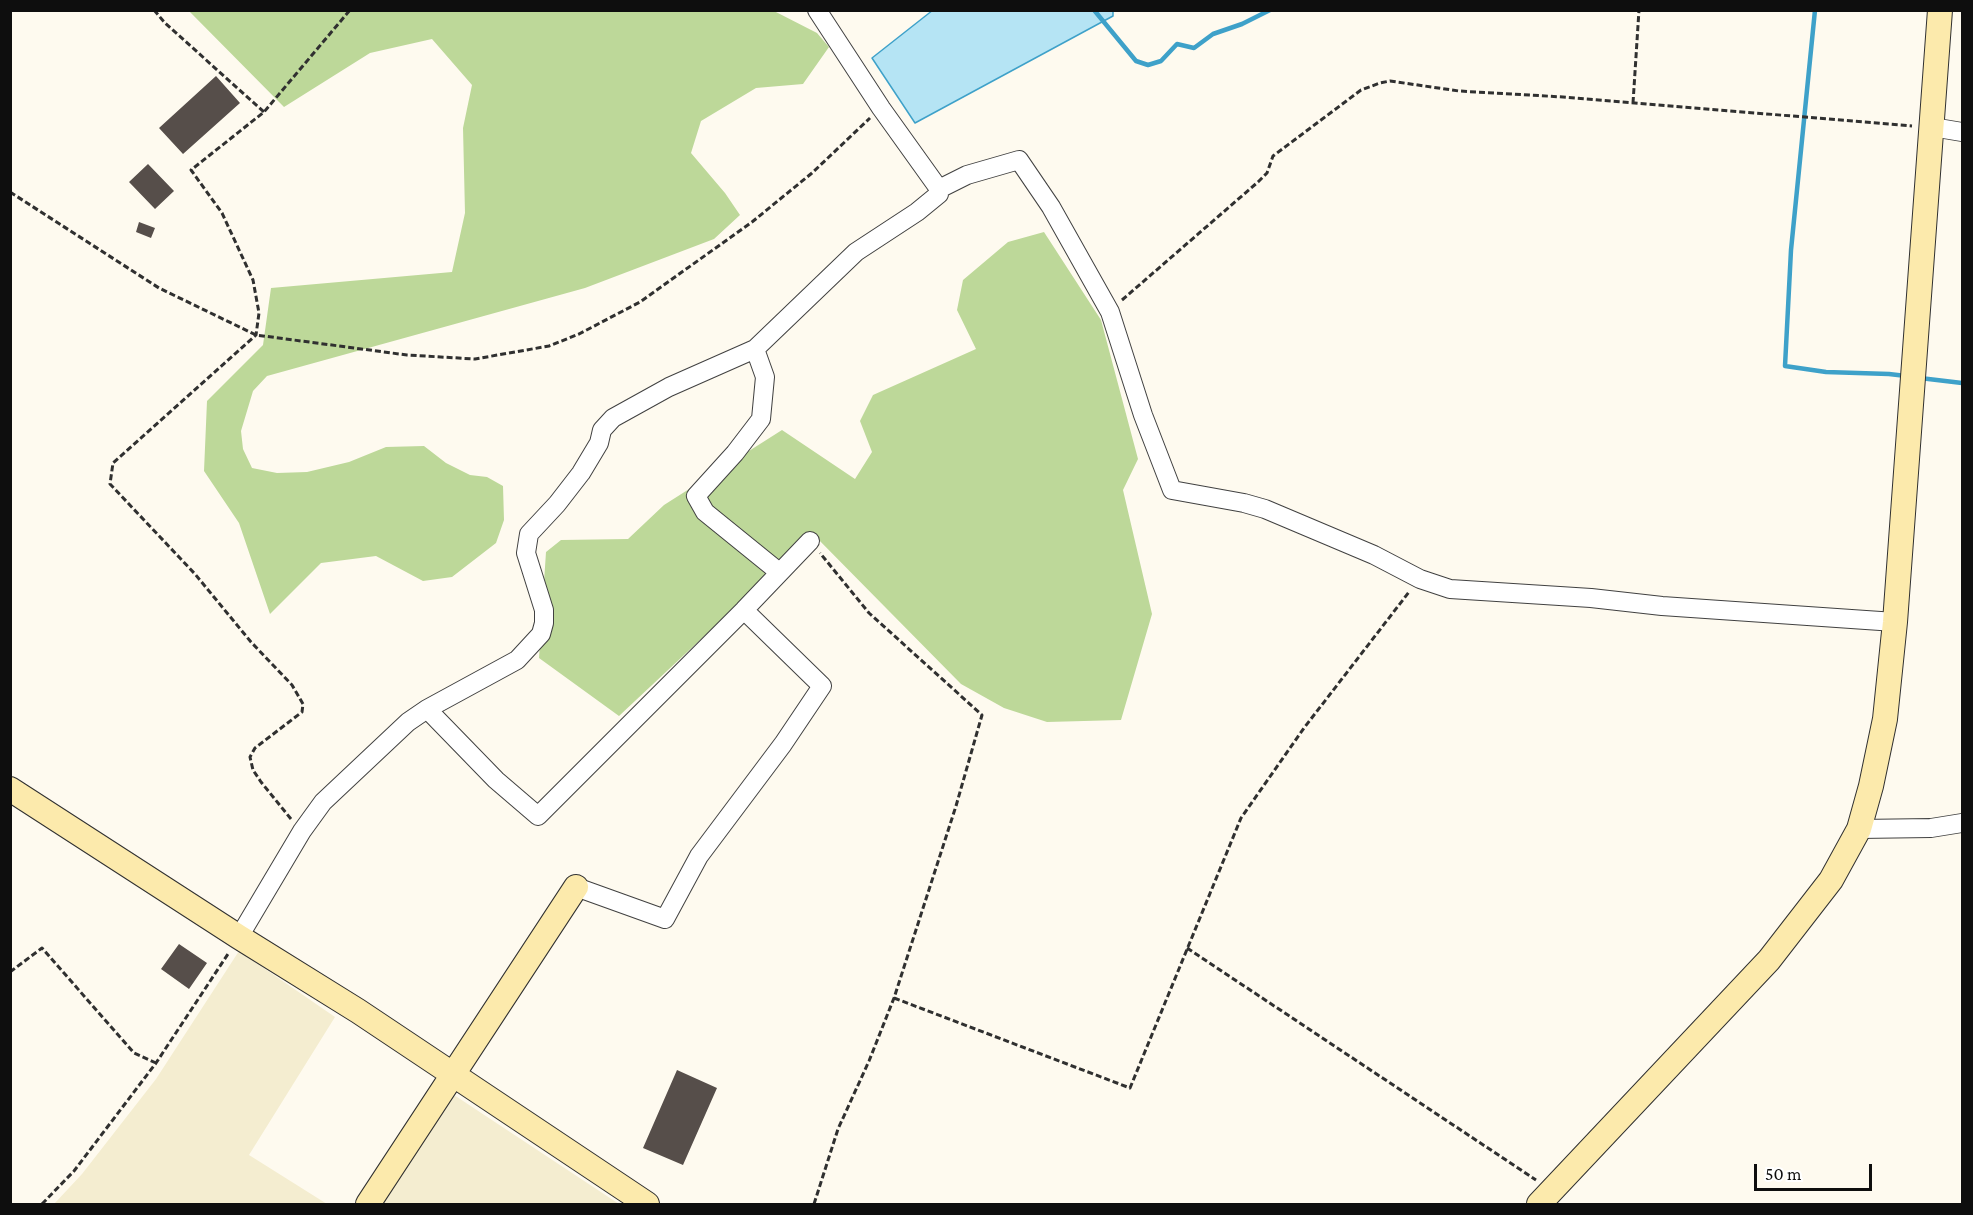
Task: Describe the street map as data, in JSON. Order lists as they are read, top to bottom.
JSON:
{
  "scale_bar": "50 m"
}
